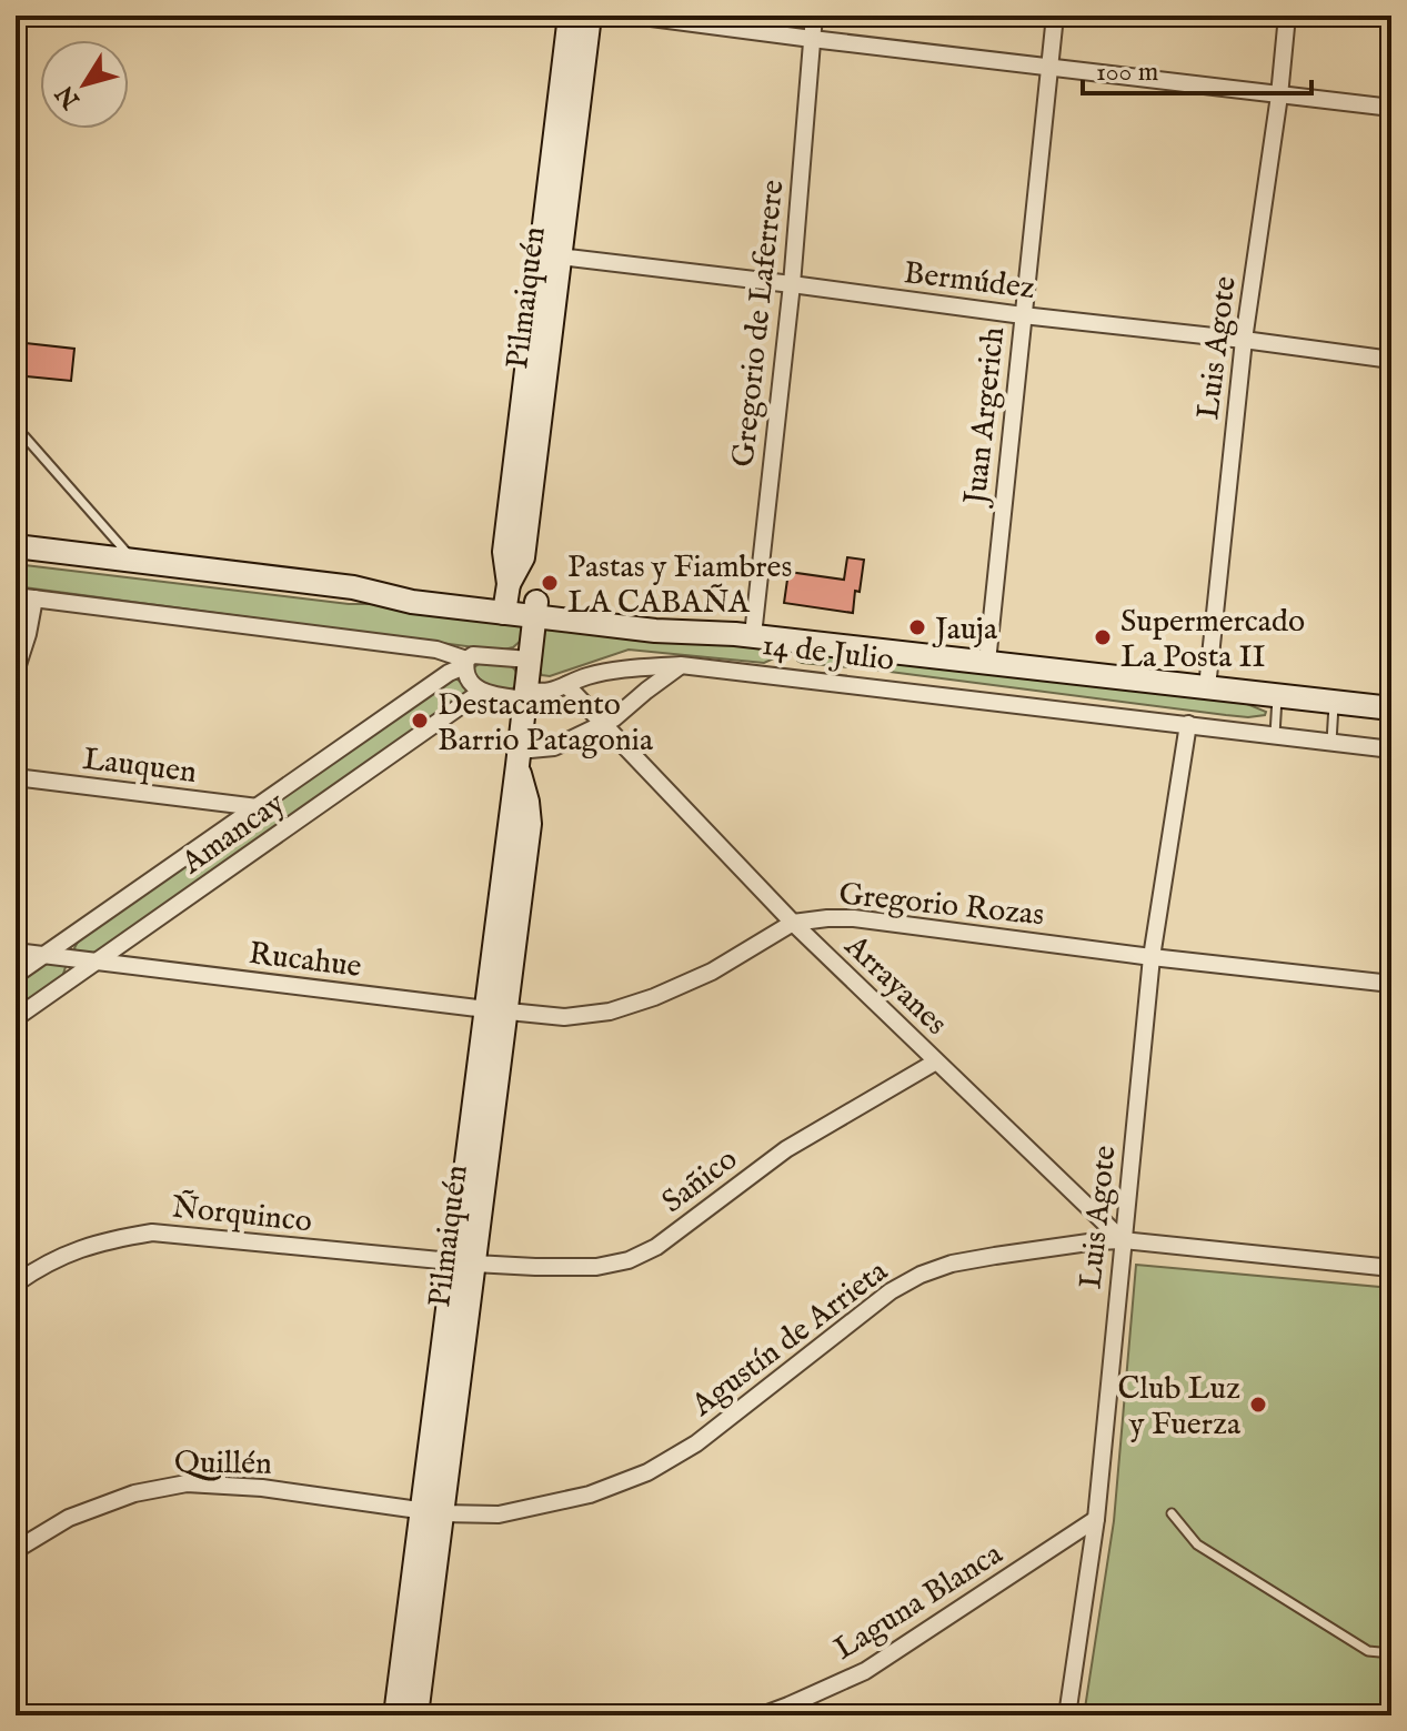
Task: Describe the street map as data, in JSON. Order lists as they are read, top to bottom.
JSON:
{
  "streets": {
    "main road": ["Pilmaiquén", "14 de Julio"],
    "street": [
      "Bermúdez",
      "Gregorio de Laferrere",
      "Luis Agote",
      "Juan Argerich",
      "Lauquen",
      "Amancay",
      "Gregorio Rozas",
      "Rucahue",
      "Arrayanes",
      "Sañico",
      "Ñorquinco",
      "Agustín de Arrieta",
      "Quillén",
      "Laguna Blanca"
    ]
  },
  "crossings": [
    ["Bermúdez", "Pilmaiquén"],
    ["Bermúdez", "Gregorio de Laferrere"],
    ["Bermúdez", "Luis Agote"],
    ["Bermúdez", "Juan Argerich"],
    ["Pilmaiquén", "14 de Julio"],
    ["Pilmaiquén", "Gregorio Rozas"],
    ["Pilmaiquén", "Rucahue"],
    ["Pilmaiquén", "Sañico"],
    ["Pilmaiquén", "Ñorquinco"],
    ["Pilmaiquén", "Agustín de Arrieta"],
    ["Pilmaiquén", "Quillén"],
    ["Gregorio de Laferrere", "14 de Julio"],
    ["Luis Agote", "14 de Julio"],
    ["Luis Agote", "Gregorio Rozas"],
    ["Luis Agote", "Arrayanes"],
    ["Luis Agote", "Agustín de Arrieta"],
    ["Luis Agote", "Laguna Blanca"],
    ["Juan Argerich", "14 de Julio"],
    ["14 de Julio", "Amancay"],
    ["14 de Julio", "Arrayanes"],
    ["Lauquen", "Amancay"],
    ["Amancay", "Rucahue"],
    ["Gregorio Rozas", "Rucahue"],
    ["Gregorio Rozas", "Arrayanes"],
    ["Arrayanes", "Sañico"],
    ["Arrayanes", "Agustín de Arrieta"],
    ["Sañico", "Ñorquinco"],
    ["Agustín de Arrieta", "Quillén"]
  ],
  "places": [
    "Pastas y Fiambres LA CABAÑA",
    "Jauja",
    "Supermercado La Posta II",
    "Destacamento Barrio Patagonia",
    "Club Luz y Fuerza"
  ],
  "scale_bar": "100 m",
  "north": "bottom left"
}
